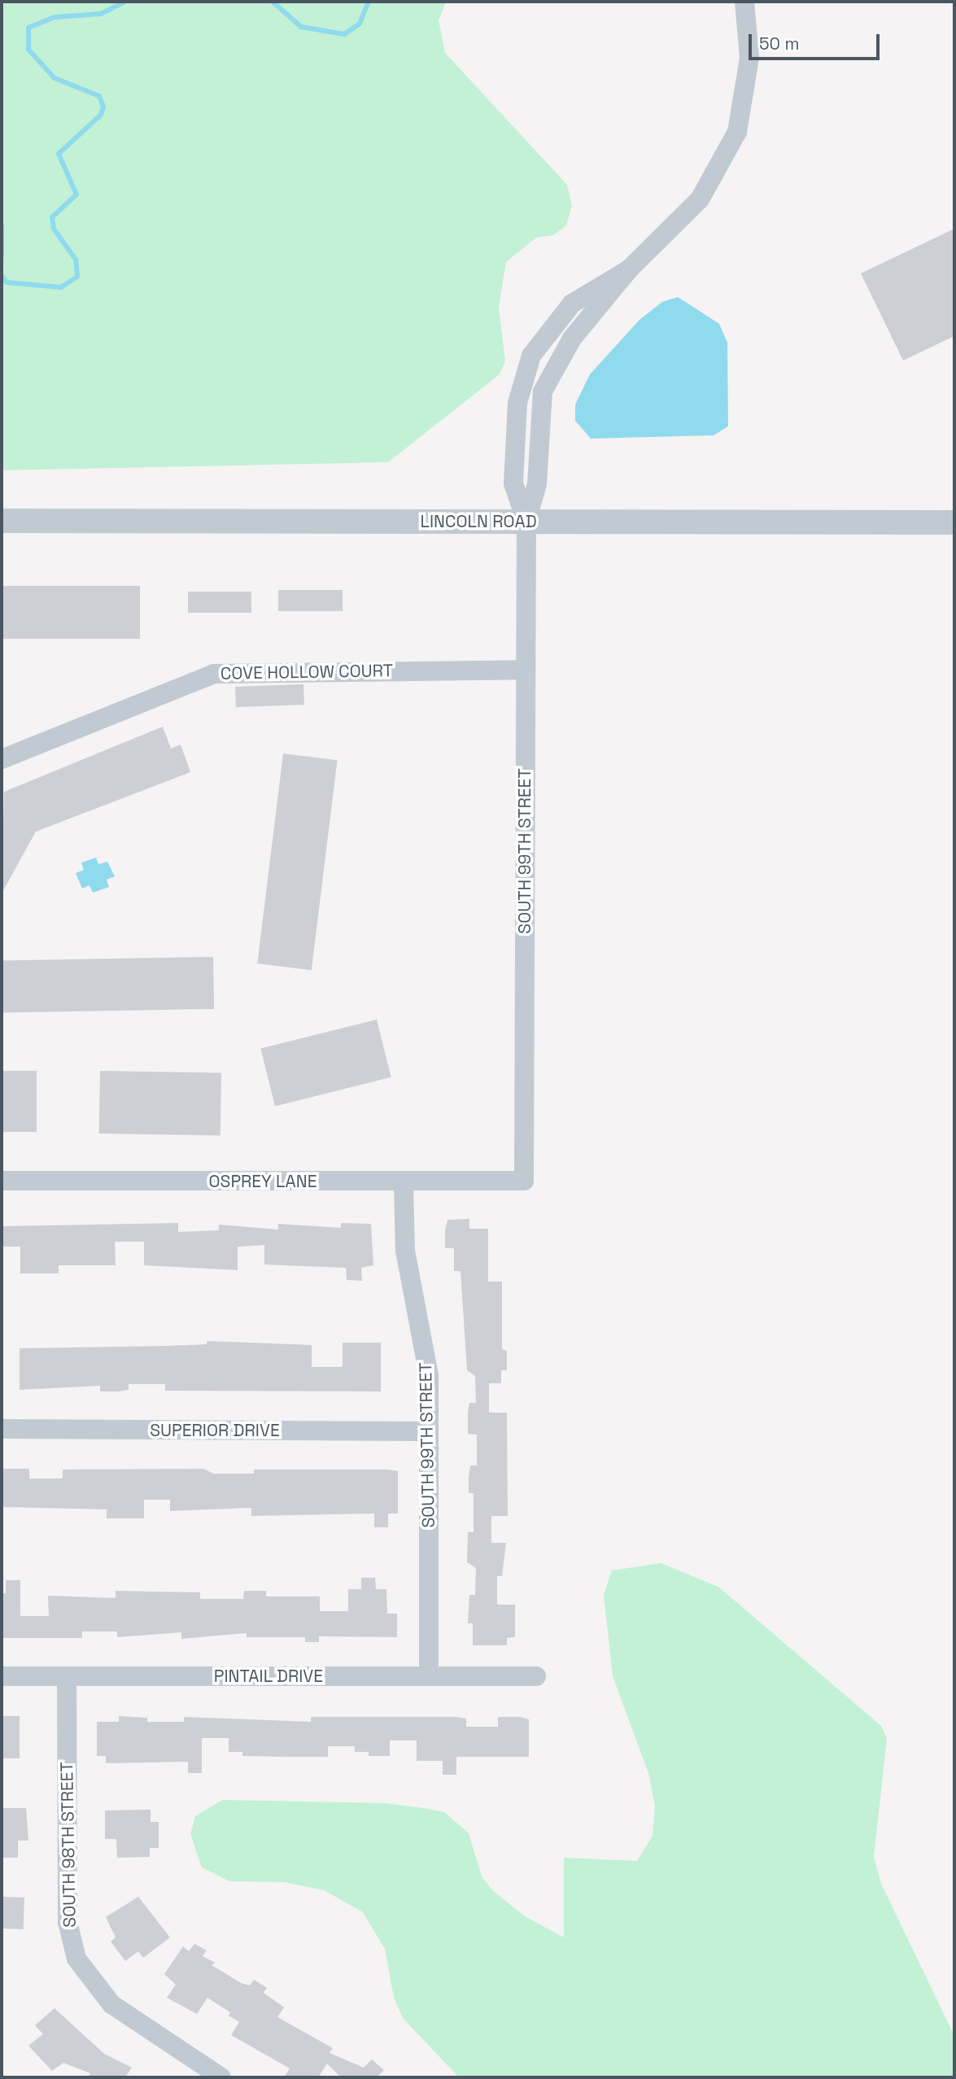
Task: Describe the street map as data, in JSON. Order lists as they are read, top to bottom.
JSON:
{
  "streets": {
    "street": [
      "LINCOLN ROAD",
      "COVE HOLLOW COURT",
      "SOUTH 99TH STREET",
      "OSPREY LANE",
      "SUPERIOR DRIVE",
      "PINTAIL DRIVE",
      "SOUTH 98TH STREET"
    ]
  },
  "crossings": [
    ["LINCOLN ROAD", "SOUTH 99TH STREET"],
    ["COVE HOLLOW COURT", "SOUTH 99TH STREET"],
    ["SOUTH 99TH STREET", "OSPREY LANE"],
    ["SOUTH 99TH STREET", "SUPERIOR DRIVE"],
    ["SOUTH 99TH STREET", "PINTAIL DRIVE"],
    ["PINTAIL DRIVE", "SOUTH 98TH STREET"]
  ],
  "scale_bar": "50 m"
}
